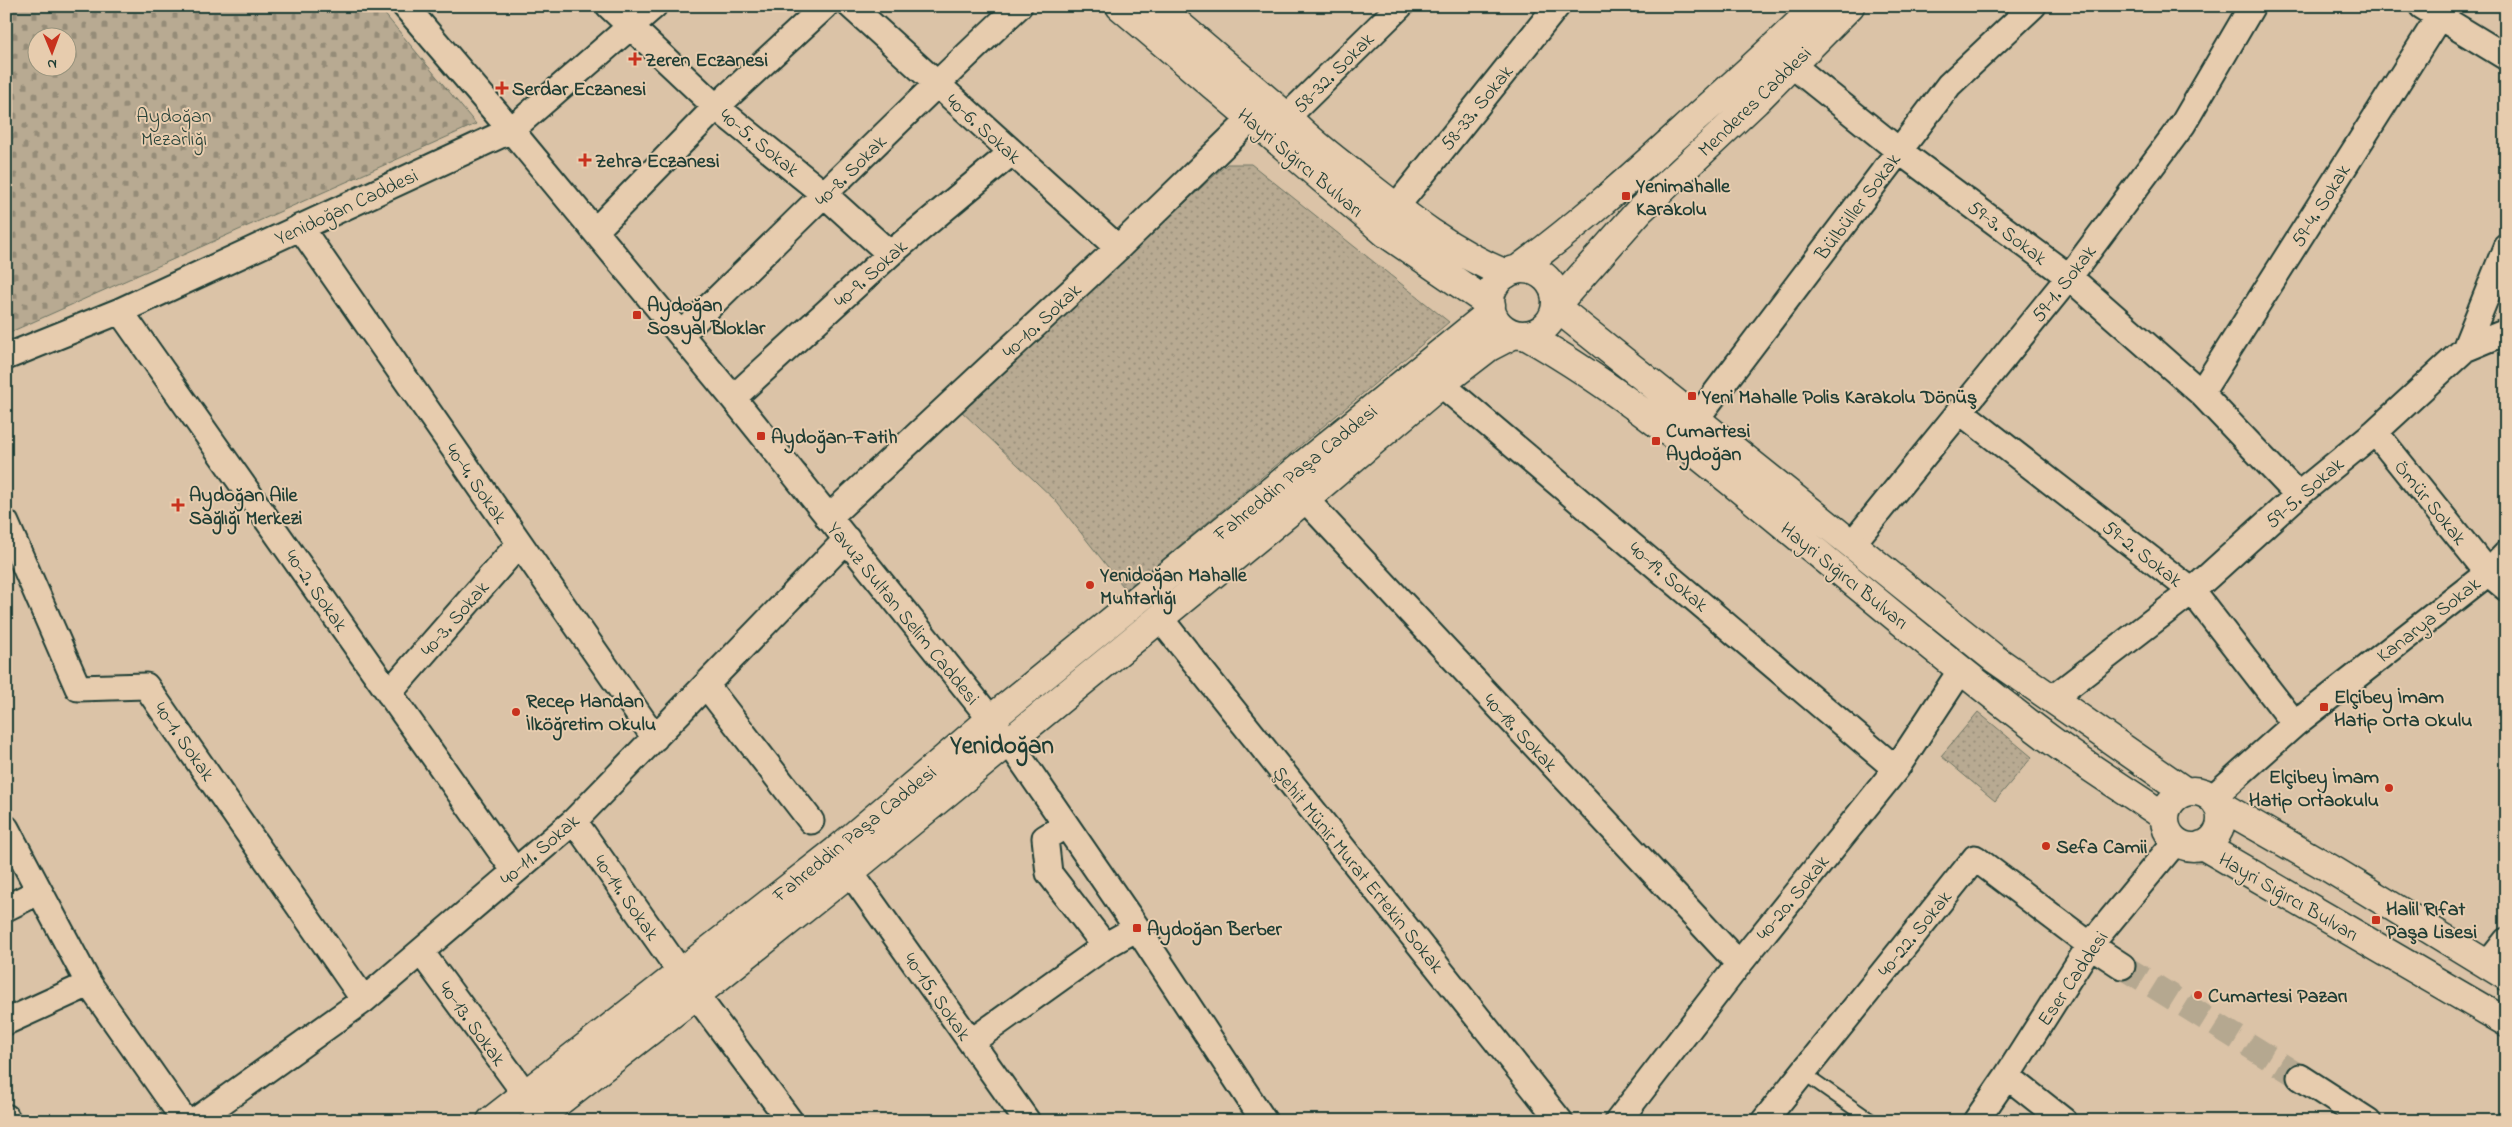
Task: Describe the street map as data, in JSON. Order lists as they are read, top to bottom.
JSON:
{
  "streets": {
    "main road": ["Menderes Caddesi", "Hayri Sığırcı Bulvarı", "Fahreddin Paşa Caddesi"],
    "street": [
      "58-32. Sokak",
      "58-33. Sokak",
      "40-6. Sokak",
      "40-5. Sokak",
      "40-8. Sokak",
      "59-4. Sokak",
      "Yenidoğan Caddesi",
      "Bülbüller Sokak",
      "59-3. Sokak",
      "40-9. Sokak",
      "59-1. Sokak",
      "40-10. Sokak",
      "40-4. Sokak",
      "59-5. Sokak",
      "Ömür Sokak",
      "59-2. Sokak",
      "40-19. Sokak",
      "40-2. Sokak",
      "Yavuz Sultan Selim Caddesi",
      "40-3. Sokak",
      "Kanarya Sokak",
      "40-18. Sokak",
      "40-1. Sokak",
      "40-11. Sokak",
      "Şehit Münir Murat Ertekin Sokak",
      "40-14. Sokak",
      "40-20. Sokak",
      "40-22. Sokak",
      "Eser Caddesi",
      "40-15. Sokak",
      "40-13. Sokak"
    ]
  },
  "crossings": [
    ["58-32. Sokak", "Hayri Sığırcı Bulvarı"],
    ["Menderes Caddesi", "Hayri Sığırcı Bulvarı"],
    ["Menderes Caddesi", "59-3. Sokak"],
    ["Menderes Caddesi", "Fahreddin Paşa Caddesi"],
    ["58-33. Sokak", "Hayri Sığırcı Bulvarı"],
    ["40-6. Sokak", "40-8. Sokak"],
    ["40-6. Sokak", "40-9. Sokak"],
    ["40-6. Sokak", "40-10. Sokak"],
    ["40-5. Sokak", "40-8. Sokak"],
    ["40-5. Sokak", "Yenidoğan Caddesi"],
    ["40-5. Sokak", "40-9. Sokak"],
    ["Hayri Sığırcı Bulvarı", "Bülbüller Sokak"],
    ["Hayri Sığırcı Bulvarı", "59-1. Sokak"],
    ["Hayri Sığırcı Bulvarı", "40-10. Sokak"],
    ["Hayri Sığırcı Bulvarı", "Fahreddin Paşa Caddesi"],
    ["Hayri Sığırcı Bulvarı", "59-5. Sokak"],
    ["Hayri Sığırcı Bulvarı", "Kanarya Sokak"],
    ["Hayri Sığırcı Bulvarı", "40-20. Sokak"],
    ["Hayri Sığırcı Bulvarı", "Eser Caddesi"],
    ["40-8. Sokak", "Yavuz Sultan Selim Caddesi"],
    ["59-4. Sokak", "59-3. Sokak"],
    ["Yenidoğan Caddesi", "40-4. Sokak"],
    ["Yenidoğan Caddesi", "40-2. Sokak"],
    ["Yenidoğan Caddesi", "Yavuz Sultan Selim Caddesi"],
    ["Bülbüller Sokak", "59-3. Sokak"],
    ["59-3. Sokak", "59-1. Sokak"],
    ["59-3. Sokak", "59-5. Sokak"],
    ["40-9. Sokak", "Yavuz Sultan Selim Caddesi"],
    ["59-1. Sokak", "59-2. Sokak"],
    ["40-10. Sokak", "Yavuz Sultan Selim Caddesi"],
    ["Fahreddin Paşa Caddesi", "40-19. Sokak"],
    ["Fahreddin Paşa Caddesi", "Yavuz Sultan Selim Caddesi"],
    ["Fahreddin Paşa Caddesi", "40-18. Sokak"],
    ["Fahreddin Paşa Caddesi", "Şehit Münir Murat Ertekin Sokak"],
    ["Fahreddin Paşa Caddesi", "40-14. Sokak"],
    ["Fahreddin Paşa Caddesi", "40-15. Sokak"],
    ["Fahreddin Paşa Caddesi", "40-13. Sokak"],
    ["40-4. Sokak", "40-3. Sokak"],
    ["40-4. Sokak", "40-11. Sokak"],
    ["59-5. Sokak", "Ömür Sokak"],
    ["59-5. Sokak", "59-2. Sokak"],
    ["Ömür Sokak", "Kanarya Sokak"],
    ["59-2. Sokak", "Kanarya Sokak"],
    ["40-19. Sokak", "40-20. Sokak"],
    ["40-2. Sokak", "40-3. Sokak"],
    ["40-2. Sokak", "40-11. Sokak"],
    ["Yavuz Sultan Selim Caddesi", "40-11. Sokak"],
    ["Kanarya Sokak", "Eser Caddesi"],
    ["40-18. Sokak", "40-20. Sokak"],
    ["40-1. Sokak", "40-11. Sokak"],
    ["40-11. Sokak", "40-14. Sokak"],
    ["40-11. Sokak", "40-13. Sokak"],
    ["40-22. Sokak", "Eser Caddesi"]
  ],
  "districts": ["Yenidoğan"],
  "parks": ["Aydoğan Mezarlığı"],
  "places": {
    "health": [
      "Zeren Eczanesi",
      "Serdar Eczanesi",
      "Zehra Eczanesi",
      "Aydoğan Aile Sağlığı Merkezi"
    ],
    "transit": [
      "Yenimahalle Karakolu",
      "Aydoğan Sosyal Bloklar",
      "Yeni Mahalle Polis Karakolu Dönüş",
      "Aydoğan-Fatih",
      "Cumartesi Aydoğan",
      "Elçibey İmam Hatip Orta Okulu",
      "Halil Rıfat Paşa Lisesi",
      "Aydoğan Berber"
    ],
    "other": [
      "Yenidoğan Mahalle Muhtarlığı",
      "Recep Handan İlköğretim Okulu",
      "Elçibey İmam Hatip Ortaokulu",
      "Sefa Camii",
      "Cumartesi Pazarı"
    ]
  },
  "north": "bottom"
}
